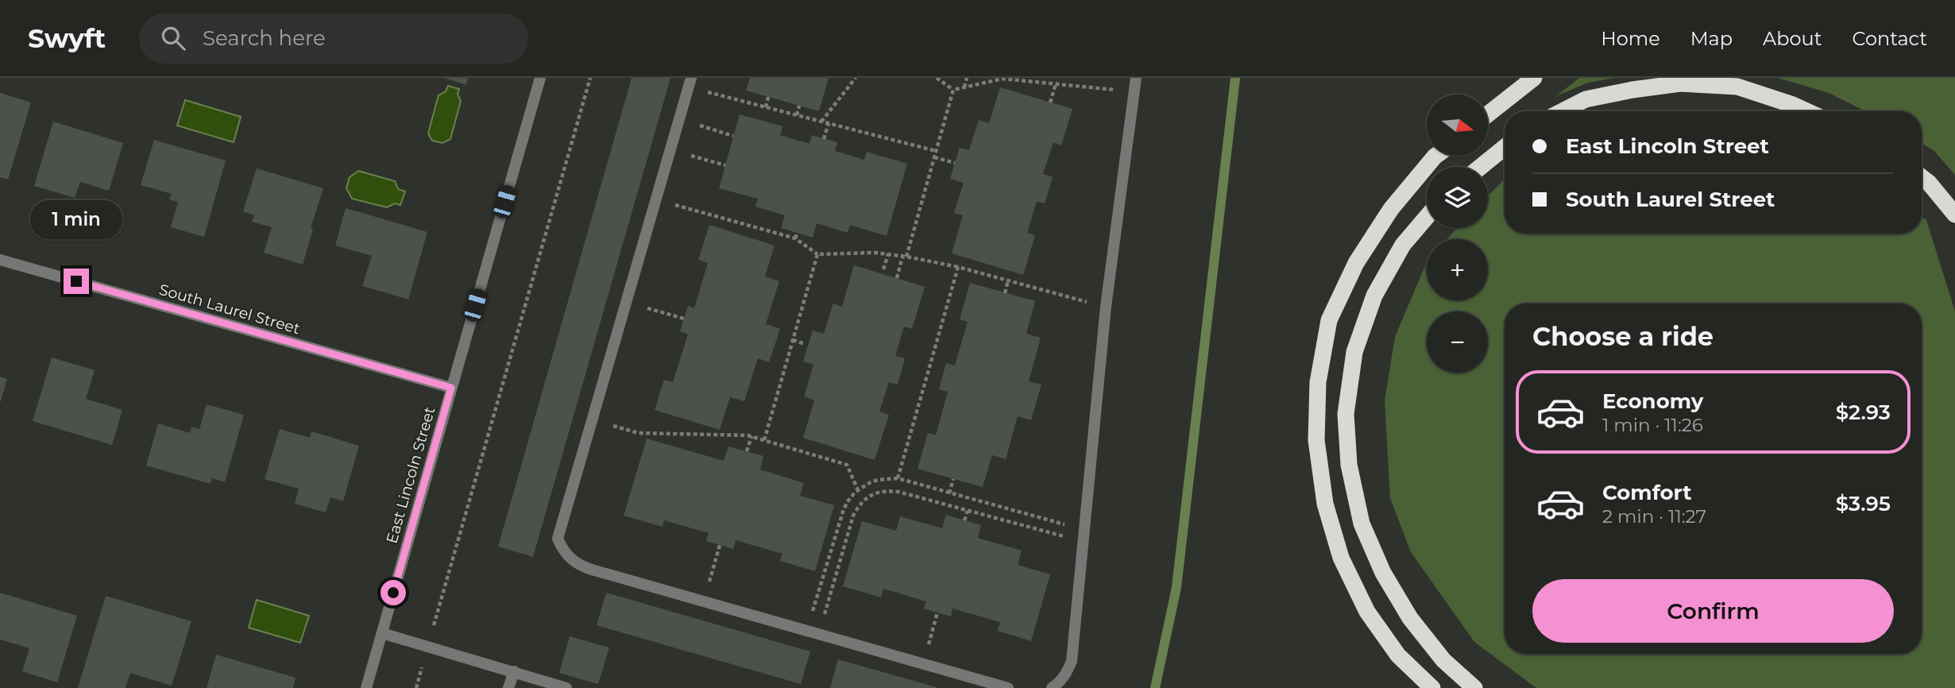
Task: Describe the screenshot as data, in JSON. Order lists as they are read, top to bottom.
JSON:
{
  "streets": {
    "street": ["South Laurel Street", "East Lincoln Street"]
  },
  "crossings": [
    ["South Laurel Street", "East Lincoln Street"]
  ],
  "north": "right",
  "page": {
    "header": "Swyft",
    "search": "Search here",
    "nav": [
      "Home",
      "Map",
      "About",
      "Contact"
    ],
    "map_buttons": ["+", "−"],
    "banner": ["East Lincoln Street", "South Laurel Street"],
    "bubble": "1 min",
    "heading": "Choose a ride",
    "list": [
      {
        "name": "Economy",
        "note": "1 min · 11:26",
        "value": "$2.93"
      },
      {
        "name": "Comfort",
        "note": "2 min · 11:27",
        "value": "$3.95"
      }
    ],
    "buttons": "Confirm"
  }
}
